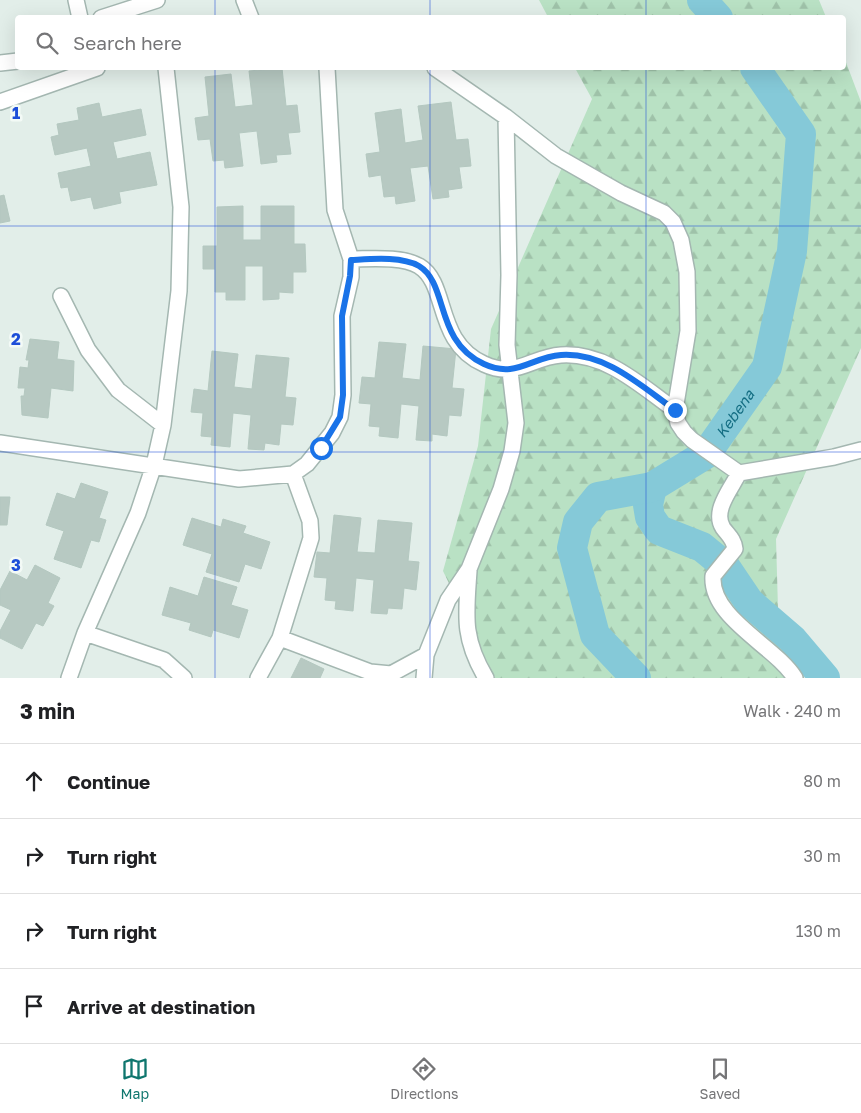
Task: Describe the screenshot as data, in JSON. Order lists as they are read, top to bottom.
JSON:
{
  "water": ["Kebena"],
  "page": {
    "search": "Search here",
    "heading": ["3 min", "Walk · 240 m"],
    "list": [
      ["Continue", "80 m"],
      ["Turn right", "30 m"],
      ["Turn right", "130 m"],
      "Arrive at destination"
    ],
    "nav": ["Map", "Directions", "Saved"]
  },
  "grid": {
    "rows": ["1", "2", "3"]
  }
}
